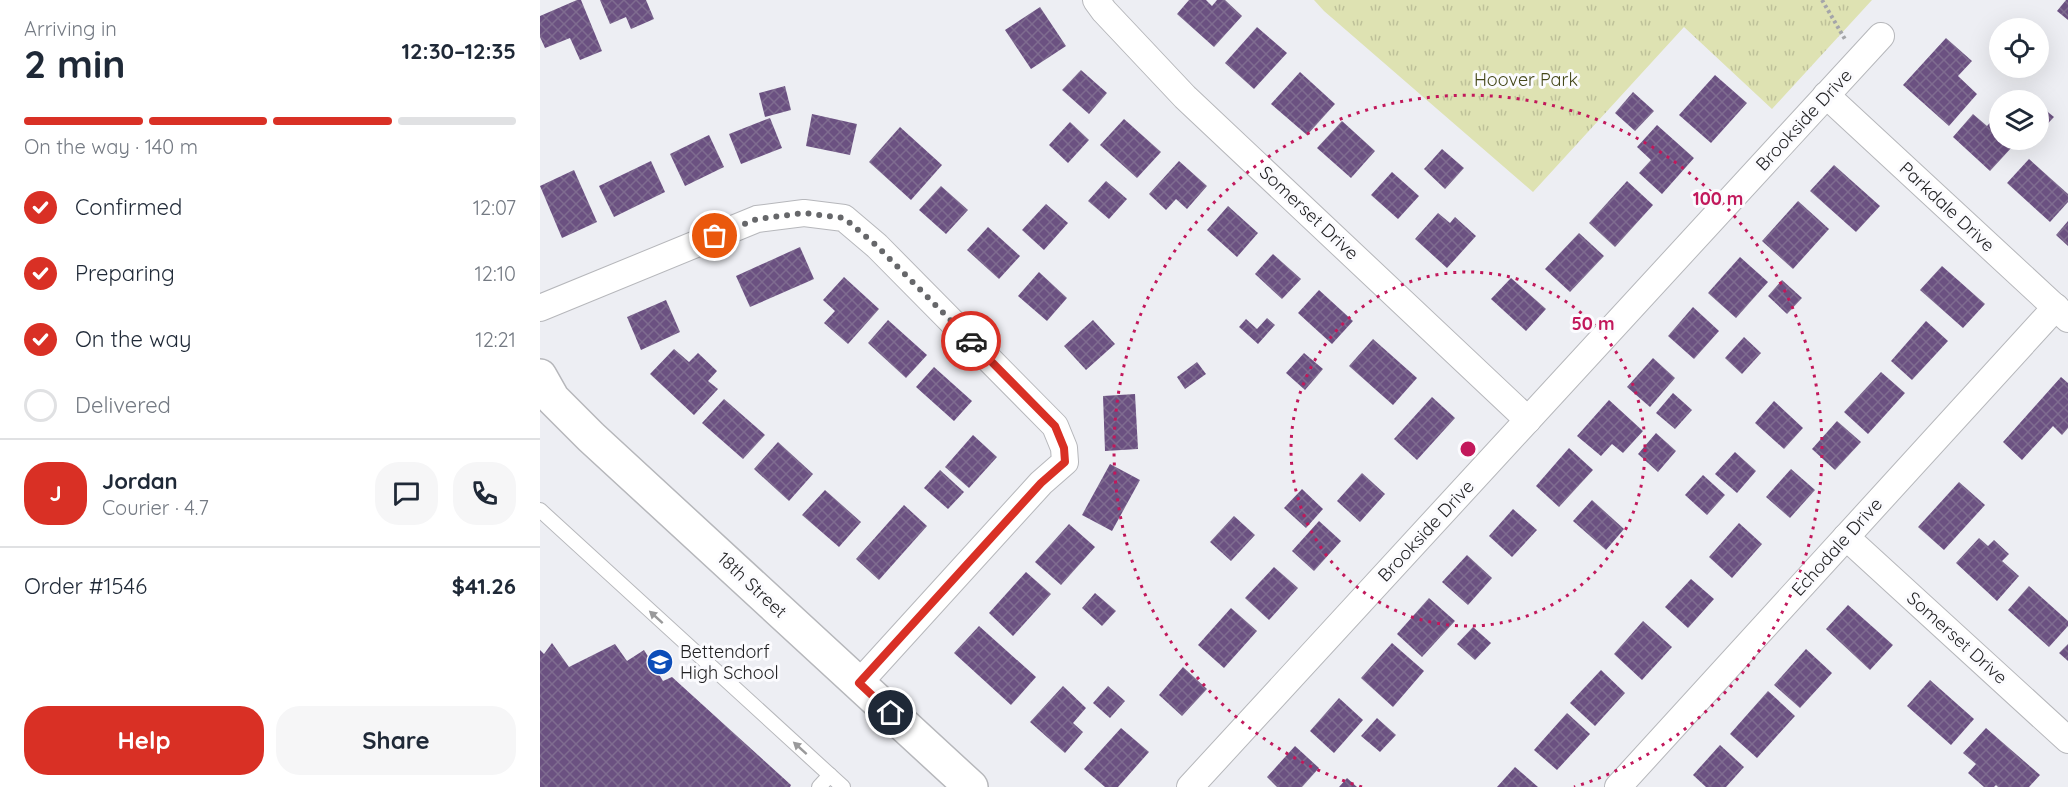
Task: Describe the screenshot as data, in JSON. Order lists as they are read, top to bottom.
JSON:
{
  "streets": {
    "street": [
      "Brookside Drive",
      "Parkdale Drive",
      "Somerset Drive",
      "Echodale Drive",
      "18th Street"
    ]
  },
  "crossings": [
    ["Brookside Drive", "Parkdale Drive"],
    ["Brookside Drive", "Somerset Drive"],
    ["Parkdale Drive", "Echodale Drive"],
    ["Somerset Drive", "Echodale Drive"]
  ],
  "parks": ["Hoover Park"],
  "places": {
    "school or university": ["Bettendorf High School"]
  },
  "page": {
    "heading": ["2 min", "Arriving in", "12:30–12:35"],
    "panel": [
      "Jordan",
      "Courier · 4.7",
      "Order #1546",
      "$41.26"
    ],
    "bar": "On the way · 140 m",
    "list": [
      ["Confirmed", "12:07"],
      ["Preparing", "12:10"],
      ["On the way", "12:21"],
      "Delivered"
    ],
    "round": "J",
    "buttons": ["Help", "Share"]
  },
  "rings": ["100 m", "50 m"]
}
